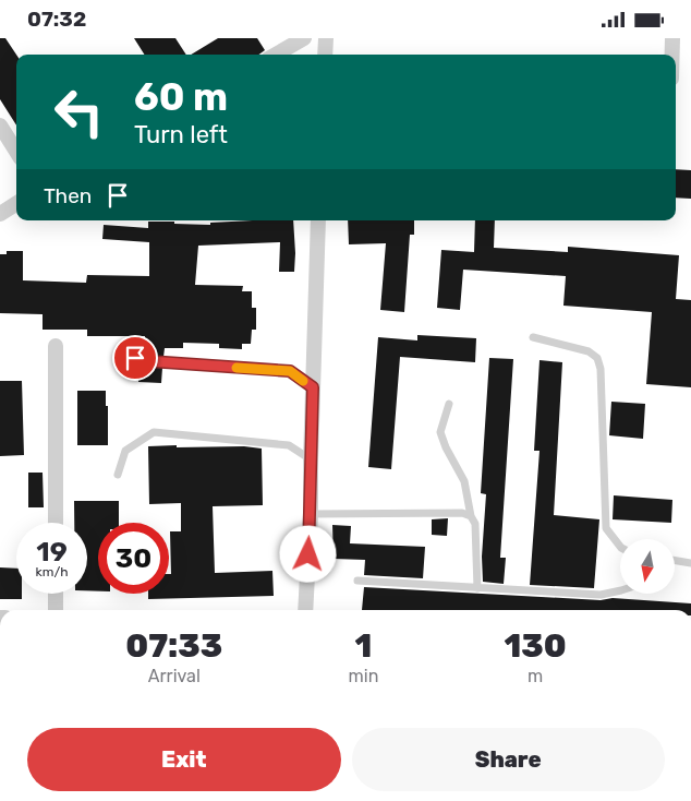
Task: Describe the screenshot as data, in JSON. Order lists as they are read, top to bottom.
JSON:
{
  "north": "bottom",
  "page": {
    "status": "07:32",
    "turn": ["60 m", "Turn left"],
    "then": "Then",
    "speed": "19 km/h",
    "limit": "30",
    "eta": [
      "07:33",
      "Arrival",
      "1",
      "min",
      "130",
      "m"
    ],
    "buttons": ["Exit", "Share"]
  }
}
